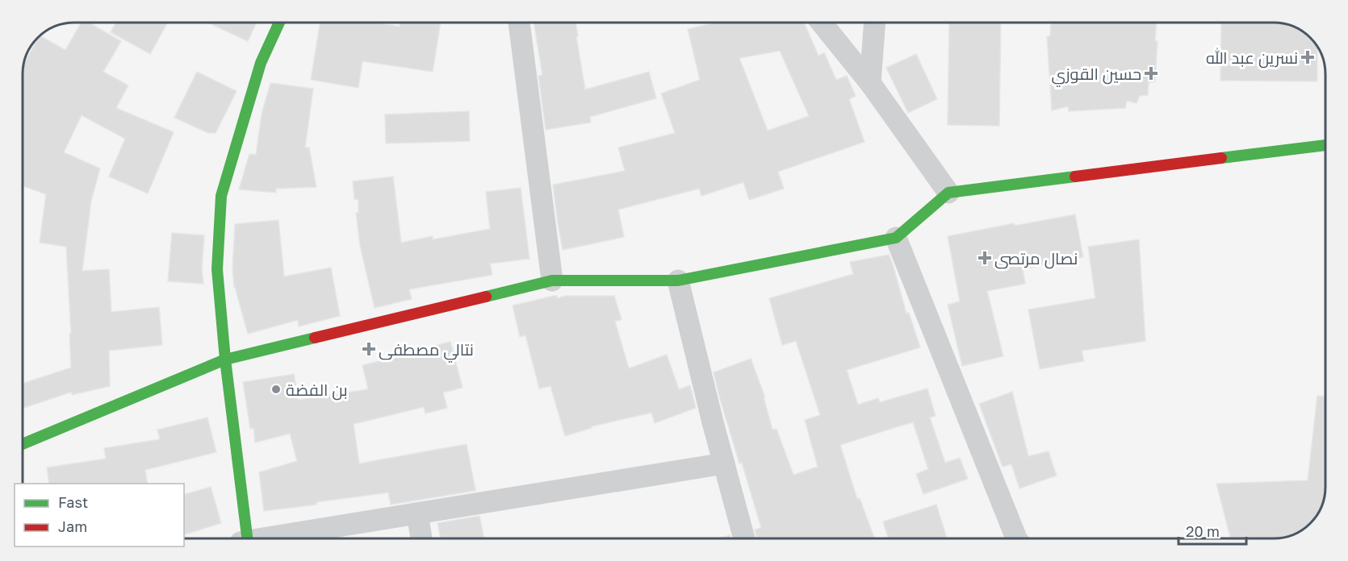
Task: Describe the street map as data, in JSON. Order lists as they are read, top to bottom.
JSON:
{
  "places": {
    "health": [
      "نسرين عبد الله",
      "حسين القوزي",
      "نصال مرتصى",
      "نتالي مصطفى"
    ],
    "other": ["بن الفضة"]
  },
  "legend": ["Fast", "Jam"],
  "scale_bar": "20 m"
}
